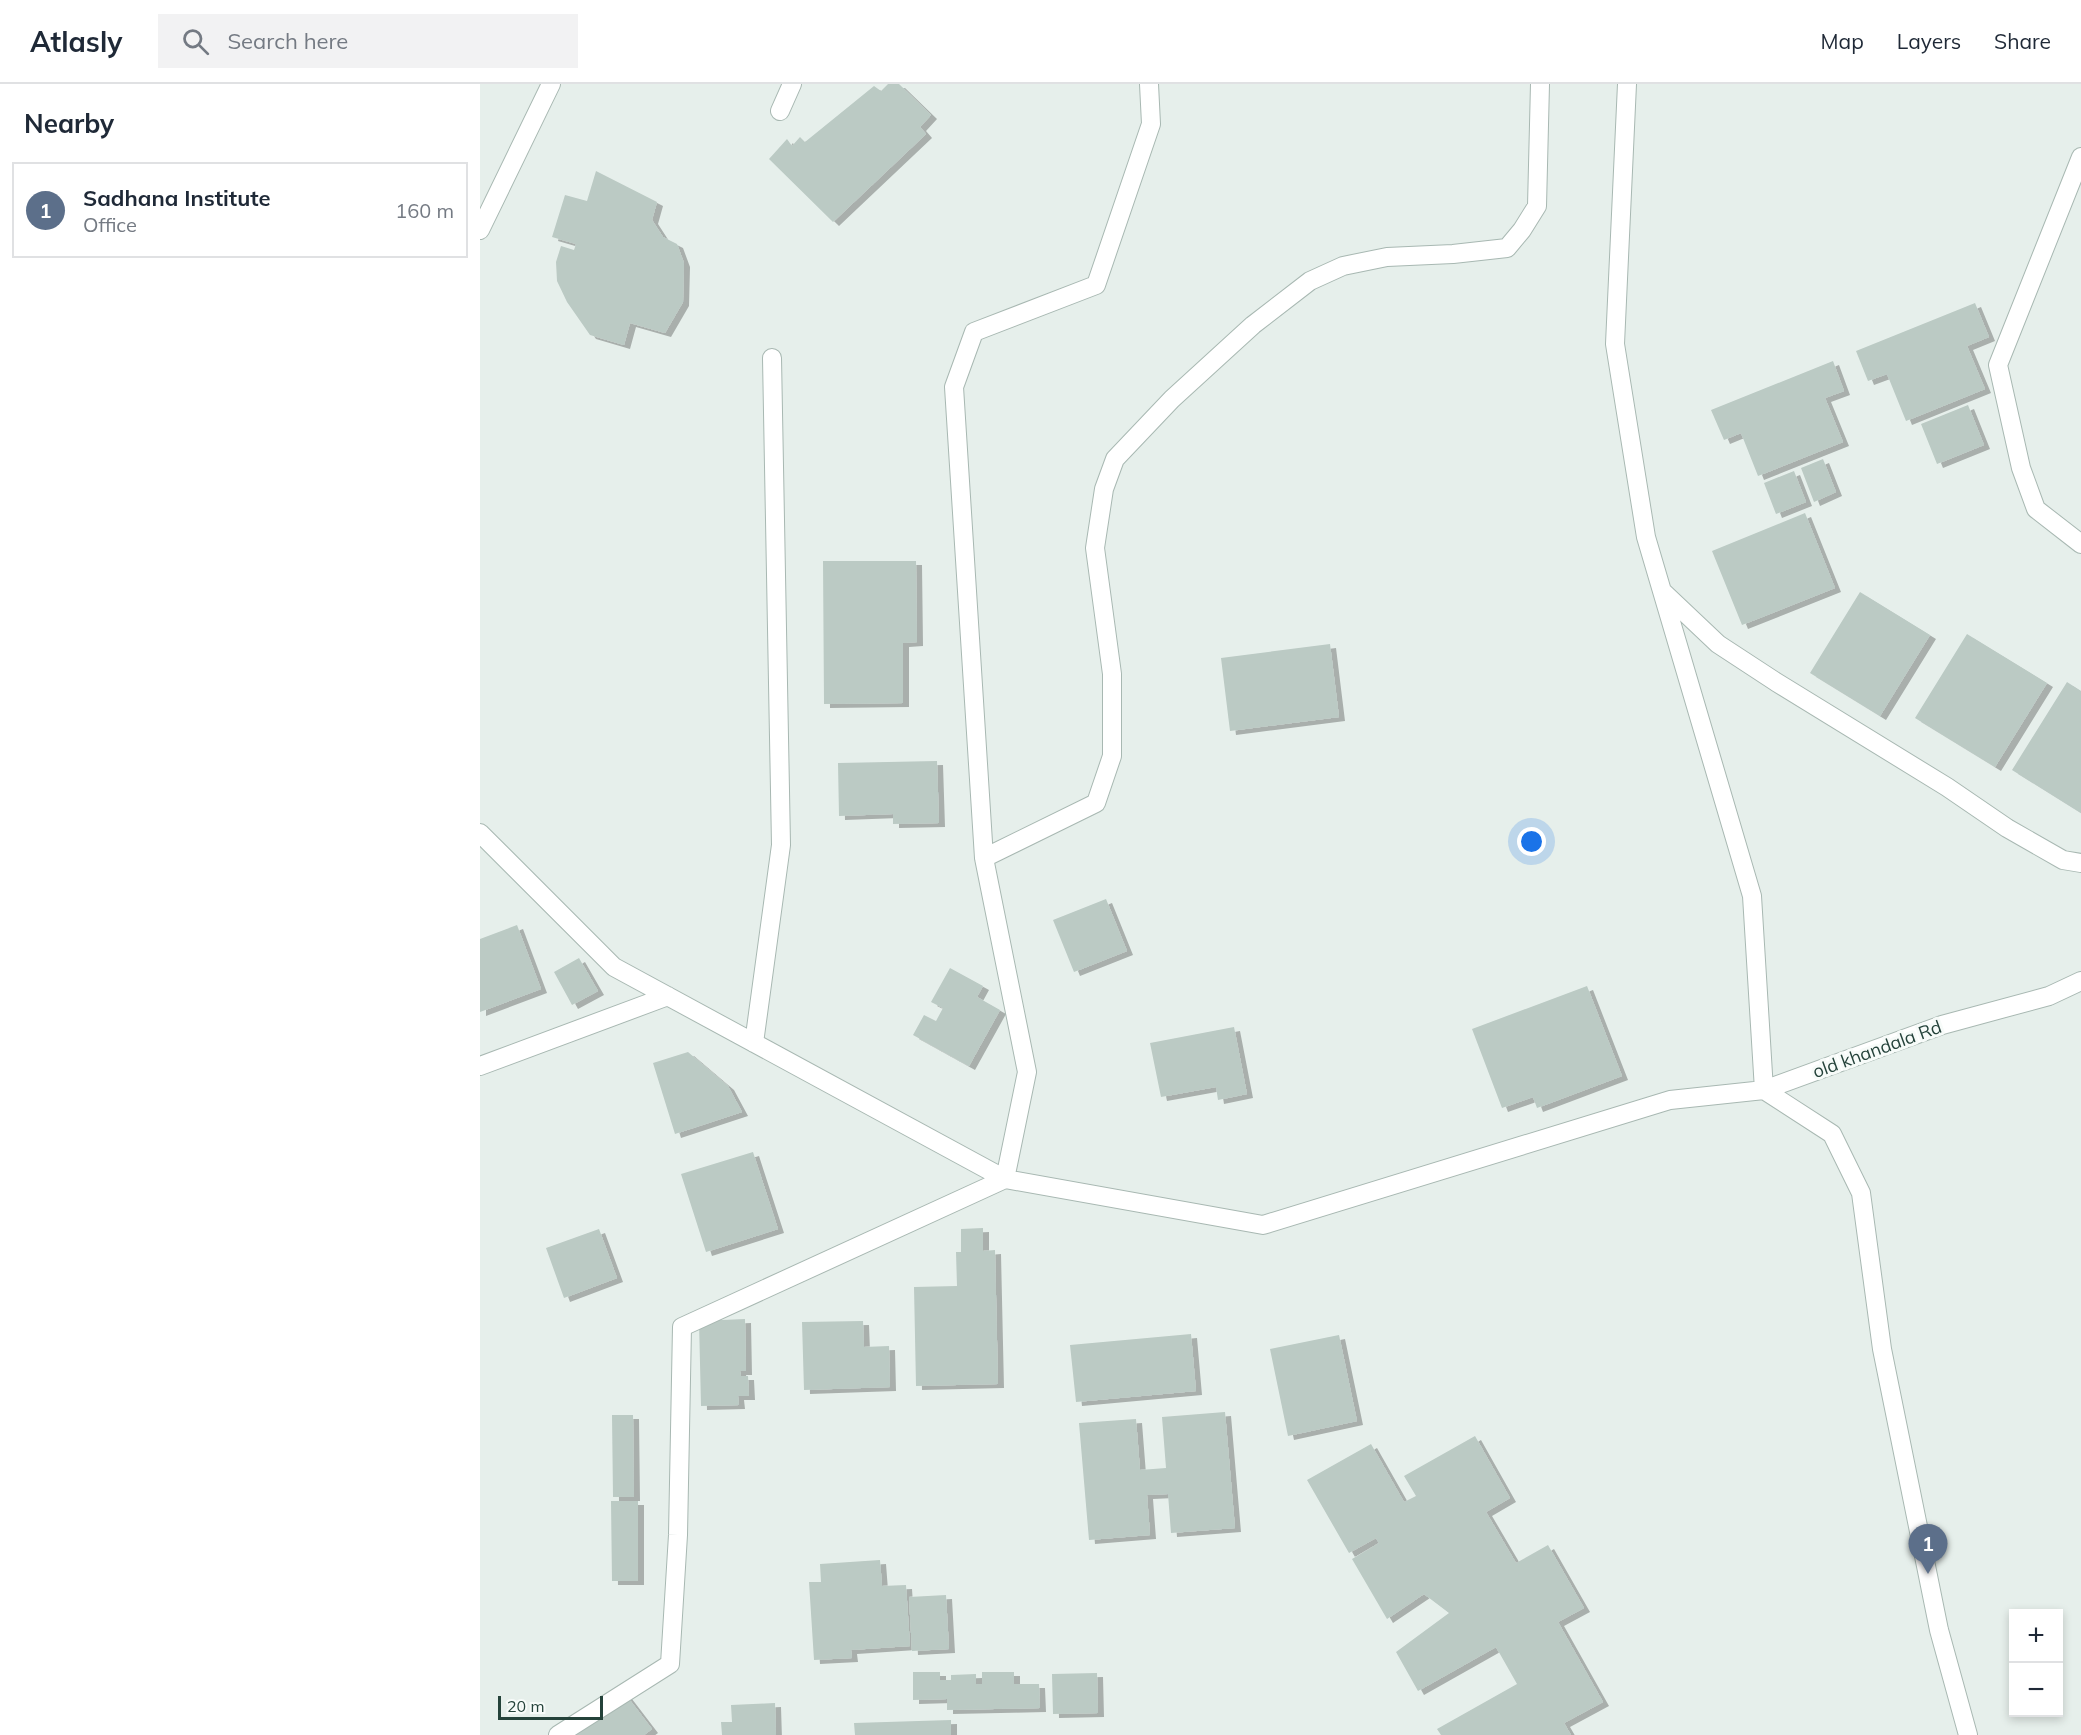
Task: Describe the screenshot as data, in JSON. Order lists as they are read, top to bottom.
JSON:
{
  "streets": {
    "street": ["old khandala Rd"]
  },
  "scale_bar": "20 m",
  "page": {
    "header": "Atlasly",
    "search": "Search here",
    "nav": ["Map", "Layers", "Share"],
    "heading": "Nearby",
    "list": [
      {
        "mark": "1",
        "name": "Sadhana Institute",
        "note": "Office",
        "value": "160 m"
      }
    ],
    "pins": "1",
    "map_buttons": ["+", "−"],
    "scale": "20 m"
  }
}
